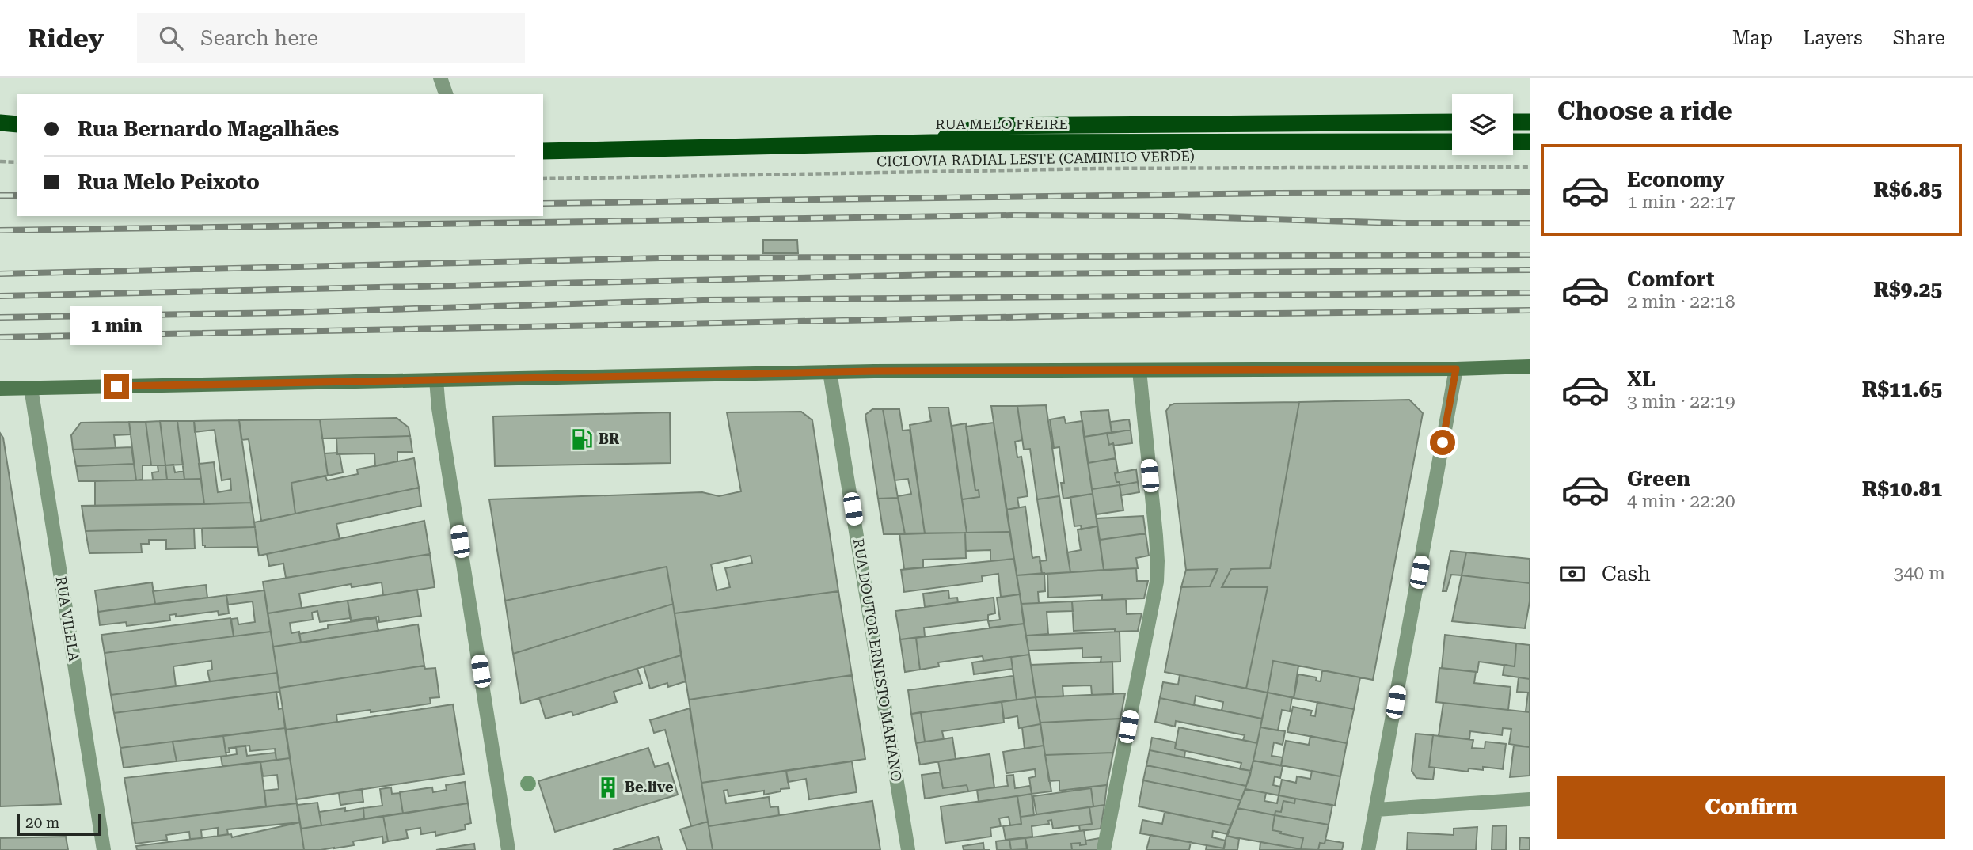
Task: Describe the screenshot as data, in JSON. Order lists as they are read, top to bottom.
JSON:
{
  "streets": {
    "highway": ["RUA MELO FREIRE"],
    "street": ["RUA VILELA", "RUA DOUTOR ERNESTO MARIANO"],
    "path": ["CICLOVIA RADIAL LESTE (CAMINHO VERDE)"]
  },
  "places": {
    "fuel station": ["BR"],
    "building": ["Be.live"]
  },
  "scale_bar": "20 m",
  "page": {
    "header": "Ridey",
    "search": "Search here",
    "nav": ["Map", "Layers", "Share"],
    "heading": "Choose a ride",
    "banner": ["Rua Bernardo Magalhães", "Rua Melo Peixoto"],
    "list": [
      {
        "name": "Economy",
        "note": "1 min · 22:17",
        "value": "R$6.85"
      },
      {
        "name": "Comfort",
        "note": "2 min · 22:18",
        "value": "R$9.25"
      },
      {
        "name": "XL",
        "note": "3 min · 22:19",
        "value": "R$11.65"
      },
      {
        "name": "Green",
        "note": "4 min · 22:20",
        "value": "R$10.81"
      }
    ],
    "bubble": "1 min",
    "pay": ["Cash", "340 m"],
    "buttons": "Confirm",
    "scale": "20 m"
  }
}
